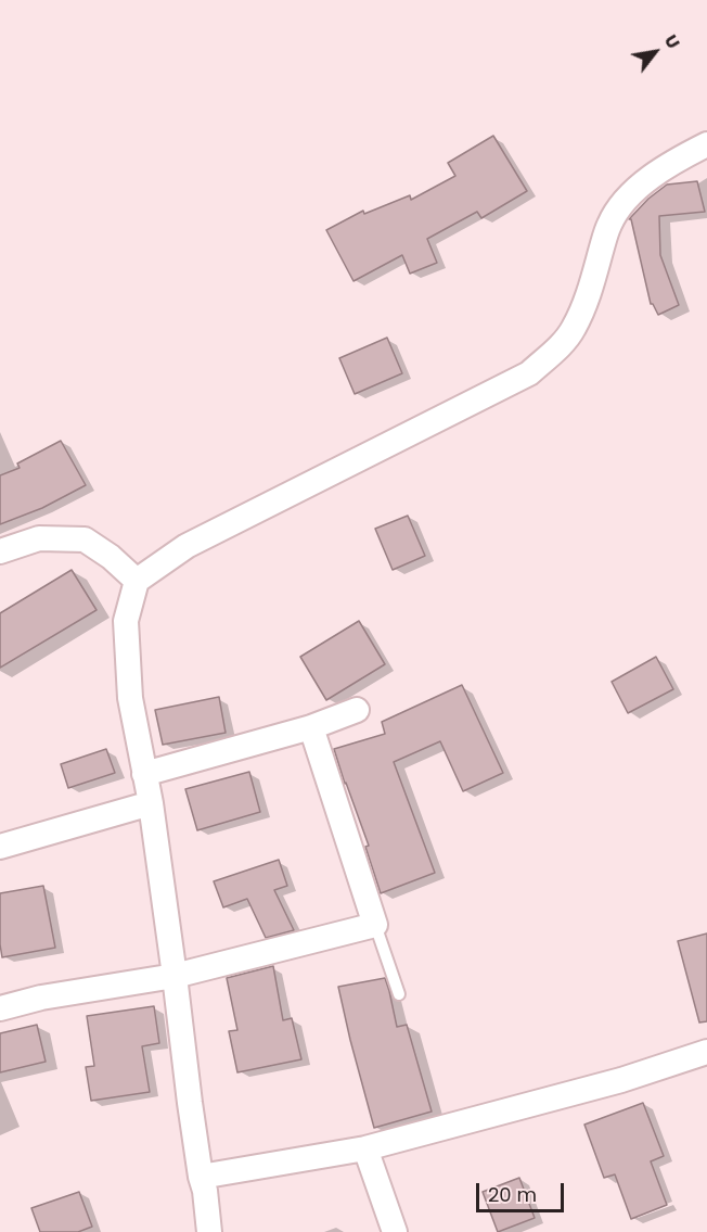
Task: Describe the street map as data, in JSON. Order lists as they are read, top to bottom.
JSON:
{
  "scale_bar": "20 m",
  "north": "top right"
}
